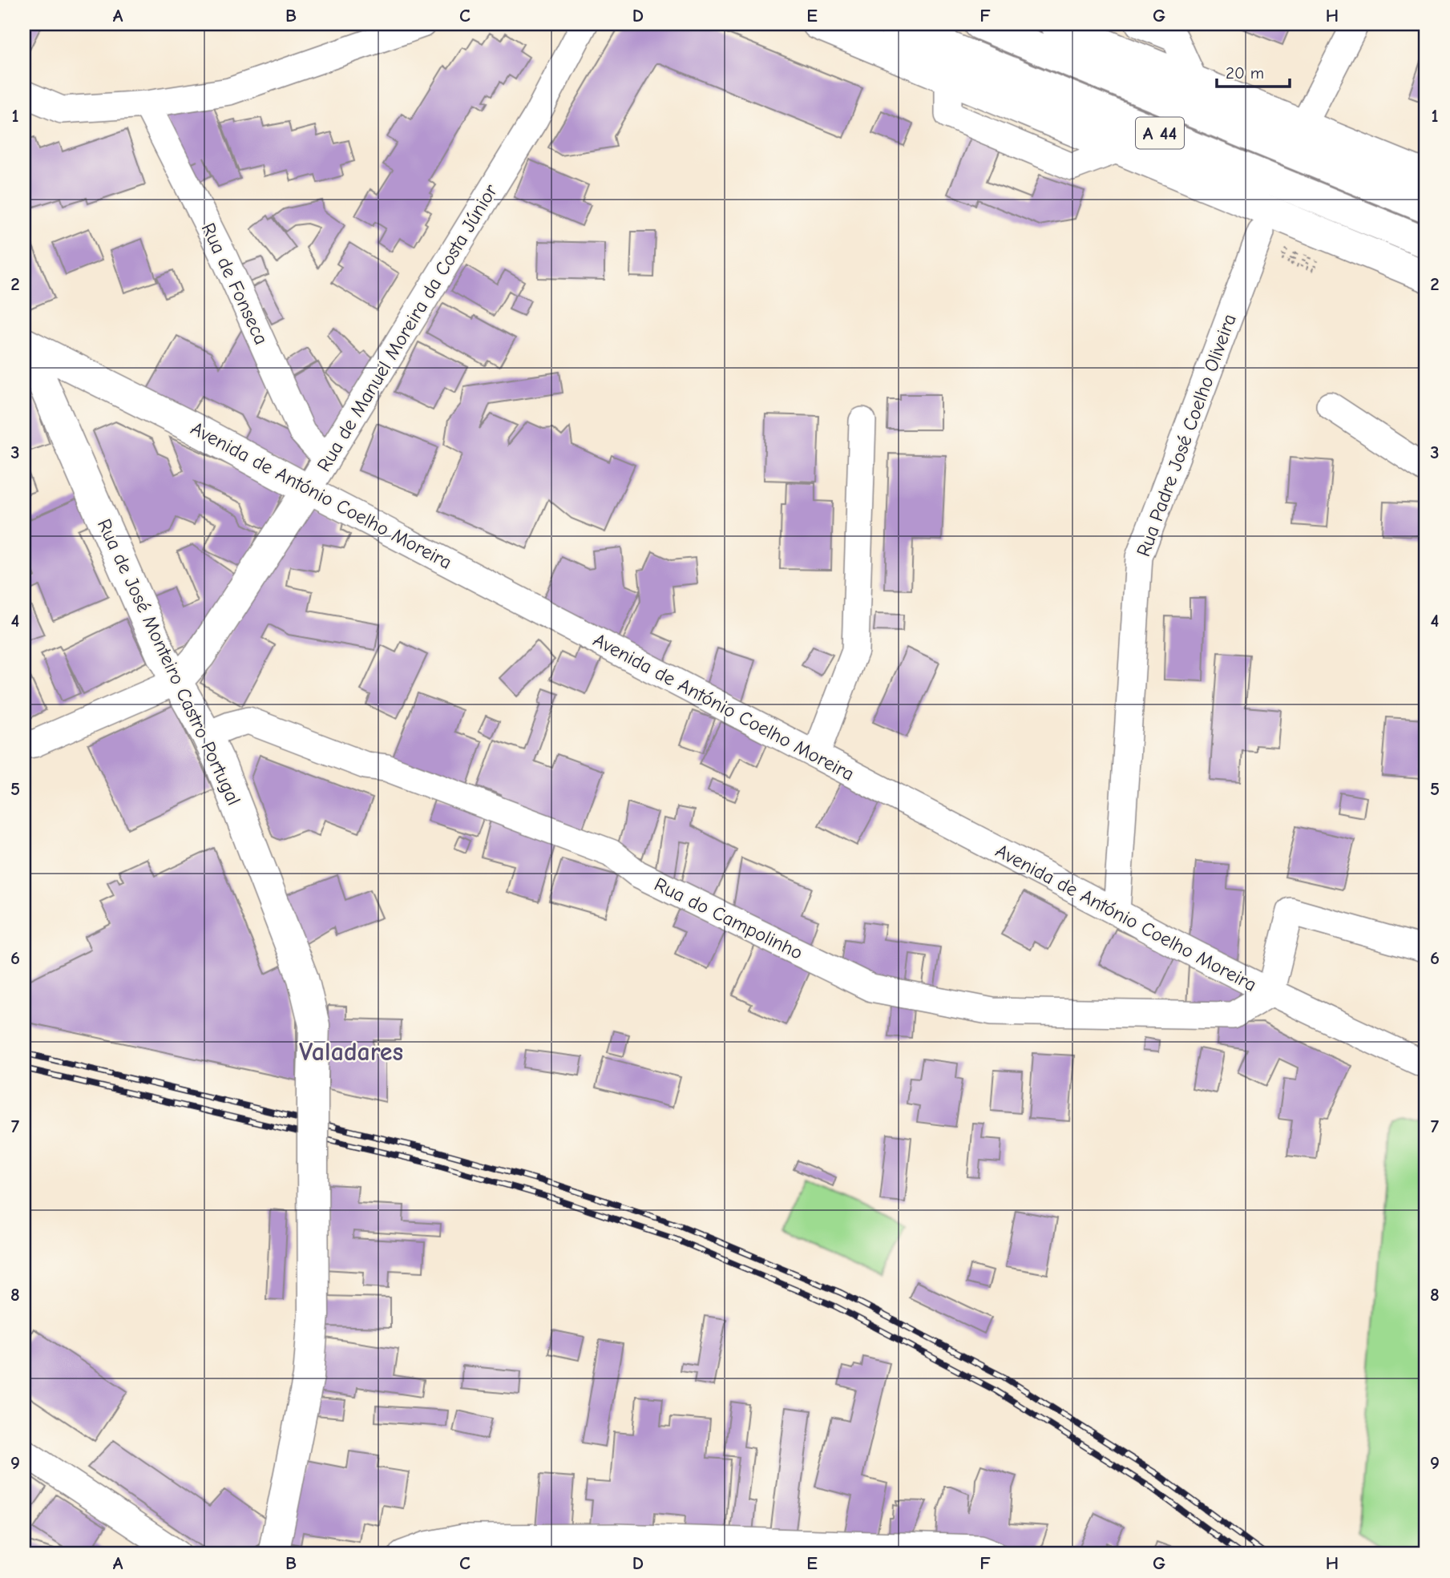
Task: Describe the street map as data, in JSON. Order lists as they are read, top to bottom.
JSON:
{
  "streets": {
    "main road": [
      "A 44",
      "Rua de Manuel Moreira da Costa Júnior",
      "Avenida de António Coelho Moreira",
      "Rua de José Monteiro Castro Portugal"
    ],
    "street": ["Rua de Fonseca", "Rua Padre José Coelho Oliveira", "Rua do Campolinho"]
  },
  "crossings": [
    ["Rua de Fonseca", "Rua de Manuel Moreira da Costa Júnior"],
    ["Rua de Manuel Moreira da Costa Júnior", "Avenida de António Coelho Moreira"],
    ["Rua de Manuel Moreira da Costa Júnior", "Rua de José Monteiro Castro Portugal"],
    ["Rua Padre José Coelho Oliveira", "Avenida de António Coelho Moreira"],
    ["Avenida de António Coelho Moreira", "Rua de José Monteiro Castro Portugal"],
    ["Avenida de António Coelho Moreira", "Rua do Campolinho"],
    ["Rua de José Monteiro Castro Portugal", "Rua do Campolinho"]
  ],
  "districts": ["Valadares"],
  "scale_bar": "20 m",
  "grid": {
    "columns": [
      "A",
      "B",
      "C",
      "D",
      "E",
      "F",
      "G",
      "H"
    ],
    "rows": [
      "1",
      "2",
      "3",
      "4",
      "5",
      "6",
      "7",
      "8",
      "9"
    ]
  }
}
